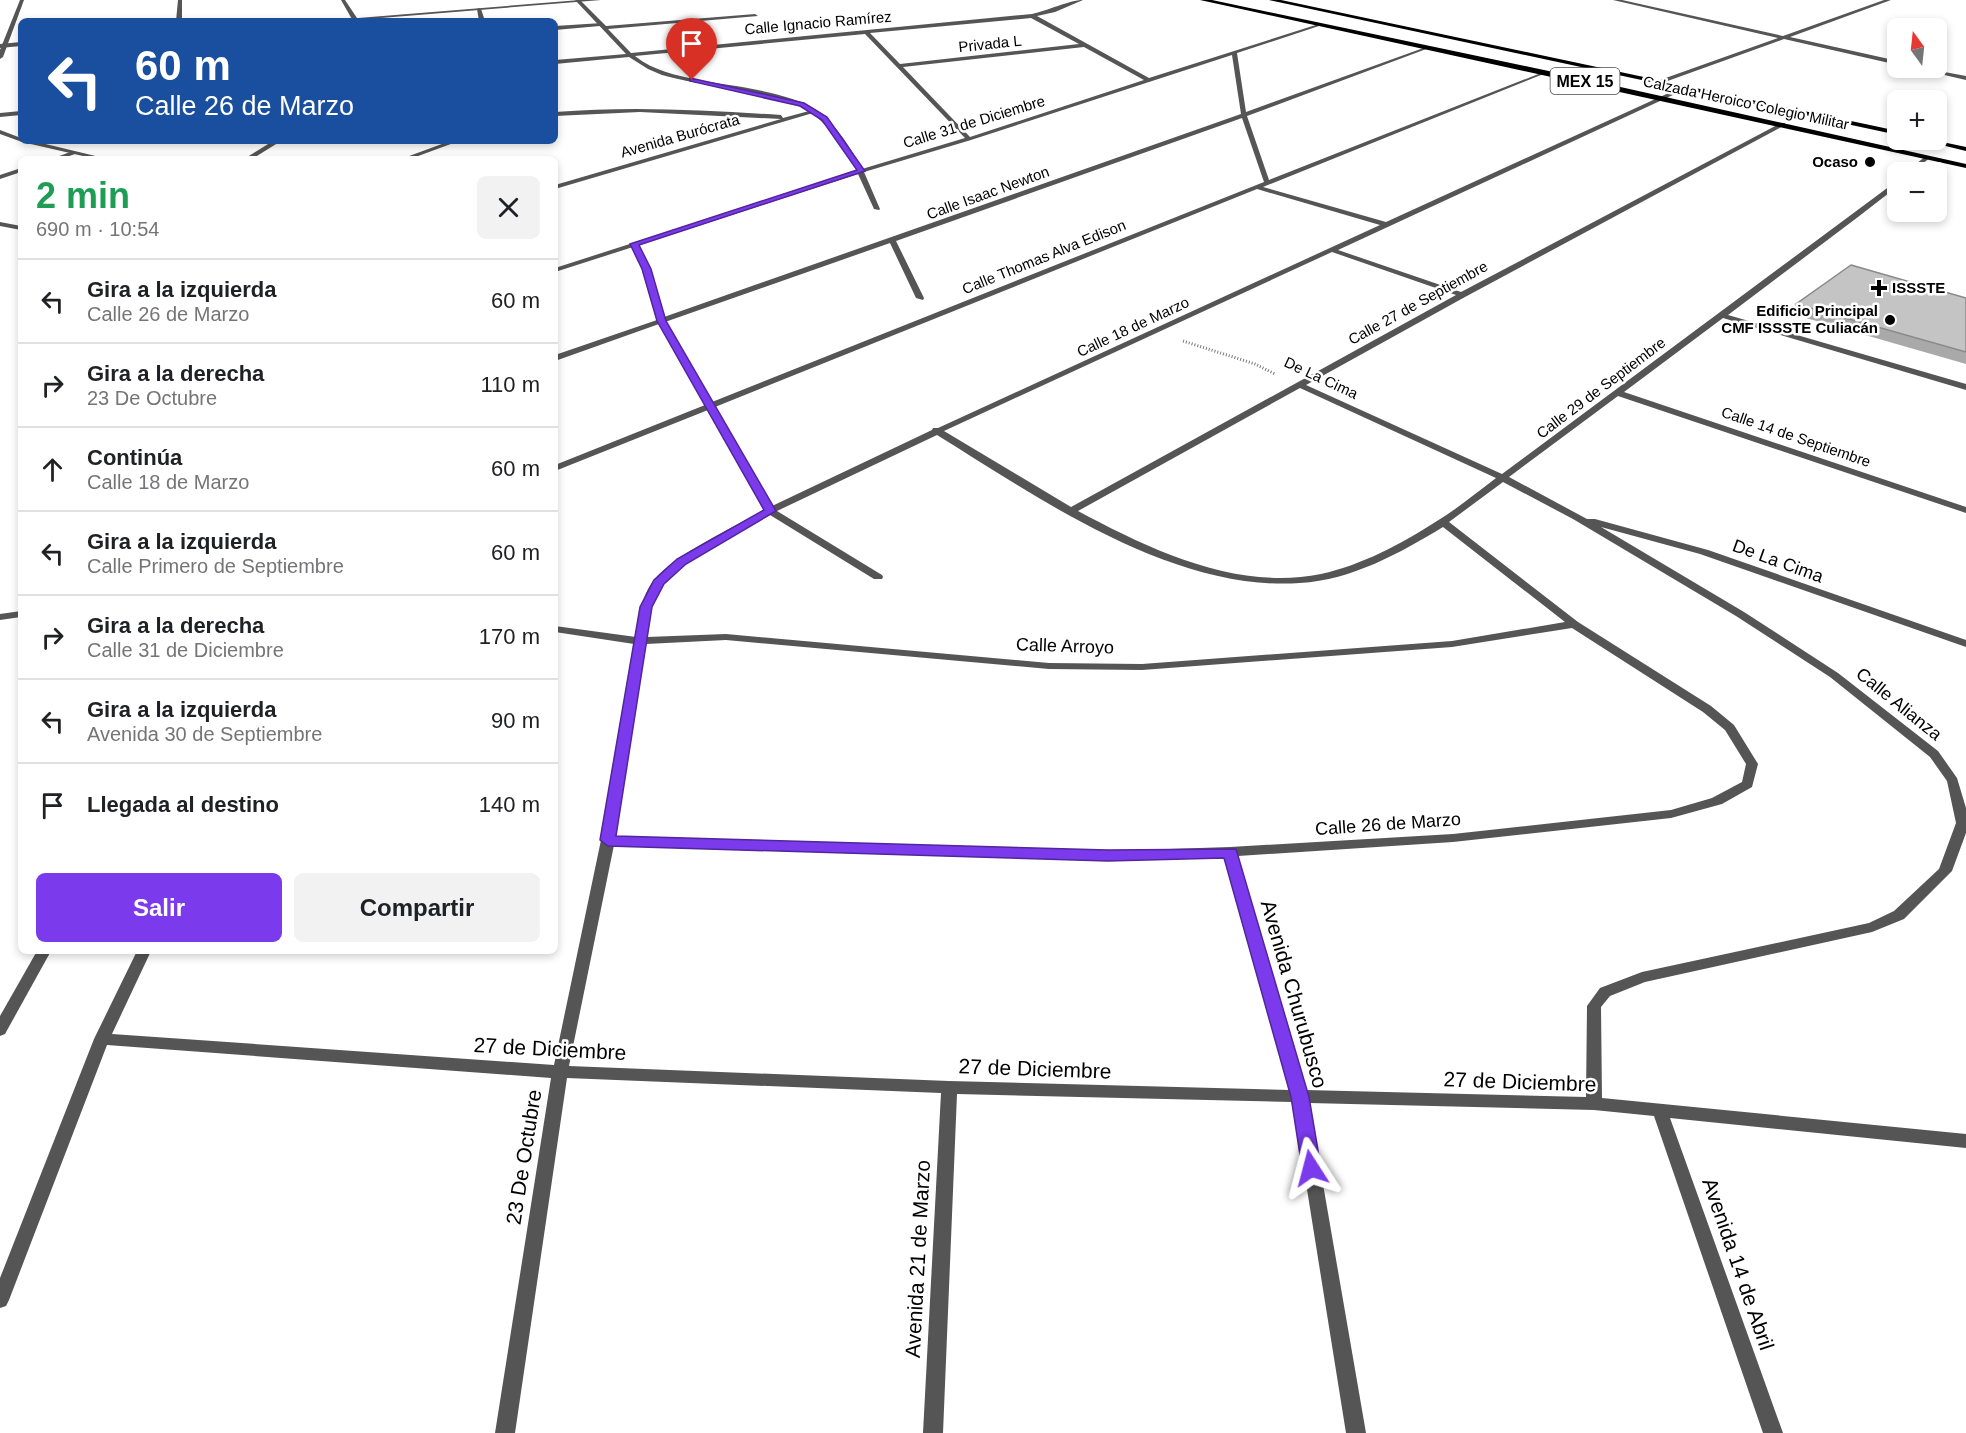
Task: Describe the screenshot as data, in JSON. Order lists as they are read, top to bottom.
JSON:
{
  "streets": {
    "main road": ["MEX 15", "Calzada Heroico Colegio Militar"],
    "street": [
      "Calle Ignacio Ramírez",
      "Privada L",
      "Calle 31 de Diciembre",
      "Avenida Burócrata",
      "Calle Isaac Newton",
      "Calle Thomas Alva Edison",
      "Calle 27 de Septiembre",
      "Calle 18 de Marzo",
      "De La Cima",
      "Calle 29 de Septiembre",
      "Calle 14 de Septiembre",
      "Calle Arroyo",
      "Calle Alianza",
      "Calle 26 de Marzo",
      "Avenida Churubusco",
      "27 de Diciembre",
      "23 De Octubre",
      "Avenida 21 de Marzo",
      "Avenida 14 de Abril"
    ]
  },
  "crossings": [
    ["Calzada Heroico Colegio Militar", "Calle 31 de Diciembre"],
    ["Calzada Heroico Colegio Militar", "Calle Isaac Newton"],
    ["Calzada Heroico Colegio Militar", "Calle Thomas Alva Edison"],
    ["Calzada Heroico Colegio Militar", "Calle 27 de Septiembre"],
    ["Calzada Heroico Colegio Militar", "Calle 18 de Marzo"],
    ["Calle 27 de Septiembre", "De La Cima"],
    ["Calle 27 de Septiembre", "Calle 29 de Septiembre"],
    ["Calle 18 de Marzo", "De La Cima"],
    ["Calle 18 de Marzo", "Calle 29 de Septiembre"],
    ["Calle 18 de Marzo", "Calle Arroyo"],
    ["Calle 18 de Marzo", "23 De Octubre"],
    ["De La Cima", "Calle 29 de Septiembre"],
    ["De La Cima", "Calle Alianza"],
    ["Calle 29 de Septiembre", "Calle 14 de Septiembre"],
    ["Calle 29 de Septiembre", "Calle Alianza"],
    ["Calle 29 de Septiembre", "Calle 26 de Marzo"],
    ["Calle Arroyo", "Calle 26 de Marzo"],
    ["Calle Arroyo", "23 De Octubre"],
    ["Calle Alianza", "27 de Diciembre"],
    ["Calle 26 de Marzo", "Avenida Churubusco"],
    ["Calle 26 de Marzo", "23 De Octubre"],
    ["Avenida Churubusco", "27 de Diciembre"],
    ["27 de Diciembre", "23 De Octubre"],
    ["27 de Diciembre", "Avenida 21 de Marzo"],
    ["27 de Diciembre", "Avenida 14 de Abril"]
  ],
  "places": {
    "other": ["Ocaso", "Edificio Principal CMF ISSSTE Culiacán"],
    "health": ["ISSSTE"]
  },
  "north": "top",
  "page": {
    "map_buttons": ["+", "−"],
    "turn": ["60 m", "Calle 26 de Marzo"],
    "heading": ["2 min", "690 m · 10:54"],
    "list": [
      {
        "name": "Gira a la izquierda",
        "note": "Calle 26 de Marzo",
        "value": "60 m"
      },
      {
        "name": "Gira a la derecha",
        "note": "23 De Octubre",
        "value": "110 m"
      },
      {
        "name": "Continúa",
        "note": "Calle 18 de Marzo",
        "value": "60 m"
      },
      {
        "name": "Gira a la izquierda",
        "note": "Calle Primero de Septiembre",
        "value": "60 m"
      },
      {
        "name": "Gira a la derecha",
        "note": "Calle 31 de Diciembre",
        "value": "170 m"
      },
      {
        "name": "Gira a la izquierda",
        "note": "Avenida 30 de Septiembre",
        "value": "90 m"
      },
      {
        "name": "Llegada al destino",
        "value": "140 m"
      }
    ],
    "buttons": ["Salir", "Compartir"]
  }
}
